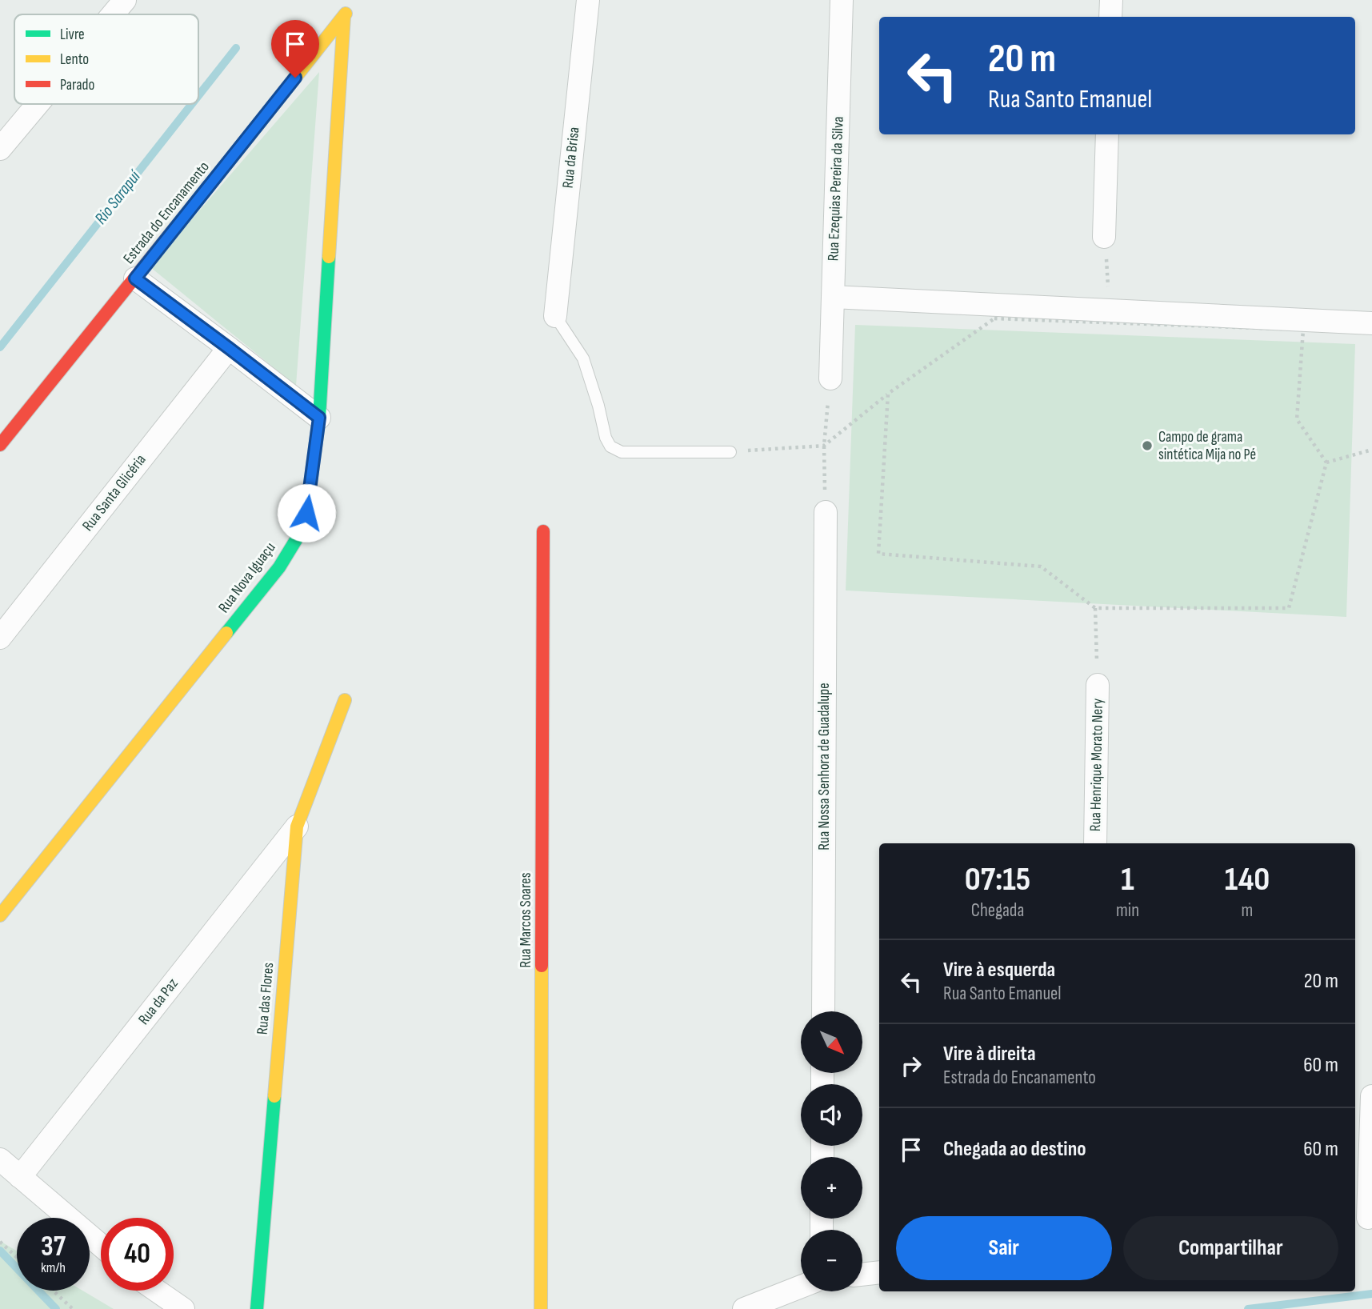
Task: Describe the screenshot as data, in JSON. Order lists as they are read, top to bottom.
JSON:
{
  "streets": {
    "street": [
      "Rua da Brisa",
      "Rua Ezequias Pereira da Silva",
      "Estrada do Encanamento",
      "Rua Santa Glicéria",
      "Rua Nova Iguaçu",
      "Rua Henrique Morato Nery",
      "Rua Nossa Senhora de Guadalupe",
      "Rua Marcos Soares",
      "Rua das Flores",
      "Rua da Paz"
    ]
  },
  "crossings": [
    ["Estrada do Encanamento", "Rua Nova Iguaçu"],
    ["Rua das Flores", "Rua da Paz"]
  ],
  "water": ["Rio Sarapuí"],
  "places": ["Campo de grama sintética Mija no Pé"],
  "legend": ["Livre", "Lento", "Parado"],
  "north": "bottom right",
  "page": {
    "turn": ["20 m", "Rua Santo Emanuel"],
    "eta": [
      "07:15",
      "Chegada",
      "1",
      "min",
      "140",
      "m"
    ],
    "list": [
      {
        "name": "Vire à esquerda",
        "note": "Rua Santo Emanuel",
        "value": "20 m"
      },
      {
        "name": "Vire à direita",
        "note": "Estrada do Encanamento",
        "value": "60 m"
      },
      {
        "name": "Chegada ao destino",
        "value": "60 m"
      }
    ],
    "map_buttons": ["+", "−"],
    "buttons": ["Sair", "Compartilhar"],
    "speed": "37 km/h",
    "limit": "40"
  }
}
